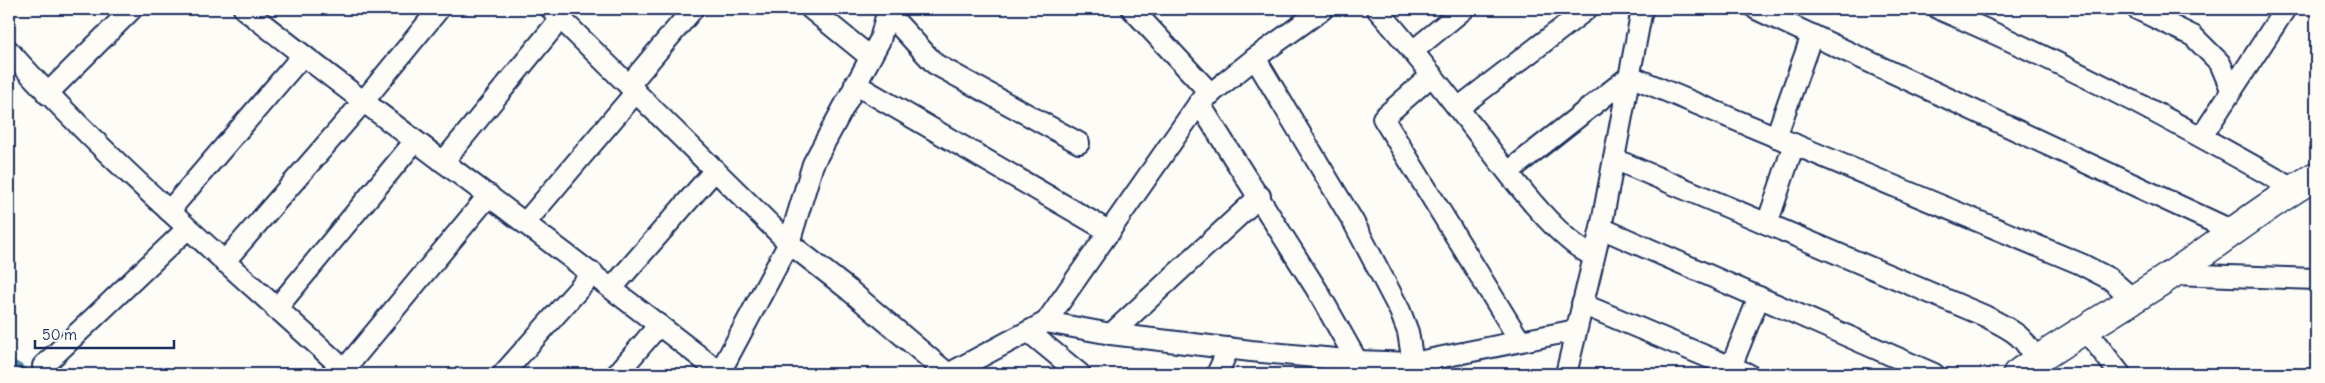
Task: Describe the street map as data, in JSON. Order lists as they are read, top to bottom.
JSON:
{
  "scale_bar": "50 m"
}
